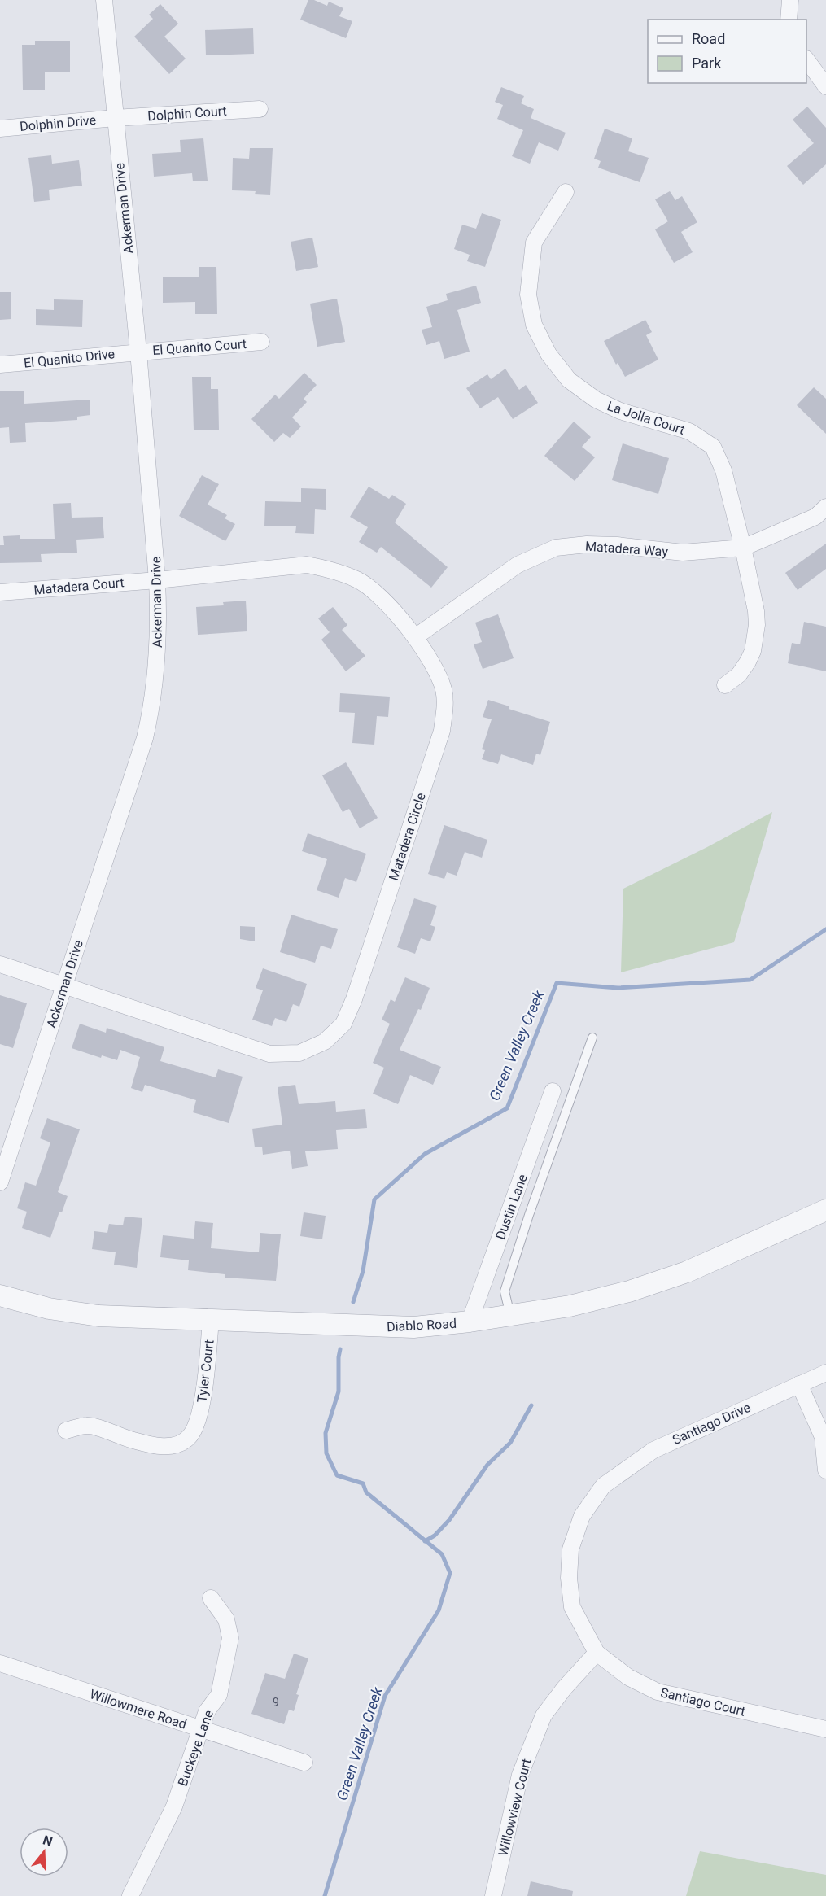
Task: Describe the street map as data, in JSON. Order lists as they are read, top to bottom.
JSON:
{
  "streets": {
    "street": [
      "Dolphin Court",
      "Dolphin Drive",
      "Ackerman Drive",
      "El Quanito Court",
      "El Quanito Drive",
      "La Jolla Court",
      "Matadera Way",
      "Matadera Court",
      "Matadera Circle",
      "Dustin Lane",
      "Diablo Road",
      "Tyler Court",
      "Santiago Drive",
      "Santiago Court",
      "Willowmere Road",
      "Buckeye Lane",
      "Willowview Court"
    ]
  },
  "crossings": [
    ["Dolphin Court", "Dolphin Drive"],
    ["Dolphin Court", "Ackerman Drive"],
    ["Dolphin Drive", "Ackerman Drive"],
    ["Ackerman Drive", "El Quanito Court"],
    ["Ackerman Drive", "El Quanito Drive"],
    ["Ackerman Drive", "Matadera Court"],
    ["Ackerman Drive", "Matadera Circle"],
    ["El Quanito Court", "El Quanito Drive"],
    ["La Jolla Court", "Matadera Way"],
    ["Matadera Way", "Matadera Circle"],
    ["Matadera Court", "Matadera Circle"],
    ["Dustin Lane", "Diablo Road"],
    ["Diablo Road", "Tyler Court"],
    ["Santiago Drive", "Santiago Court"],
    ["Santiago Court", "Willowview Court"],
    ["Willowmere Road", "Buckeye Lane"]
  ],
  "water": ["Green Valley Creek"],
  "house_numbers": ["9"],
  "legend": ["Road", "Park"],
  "north": "top"
}
